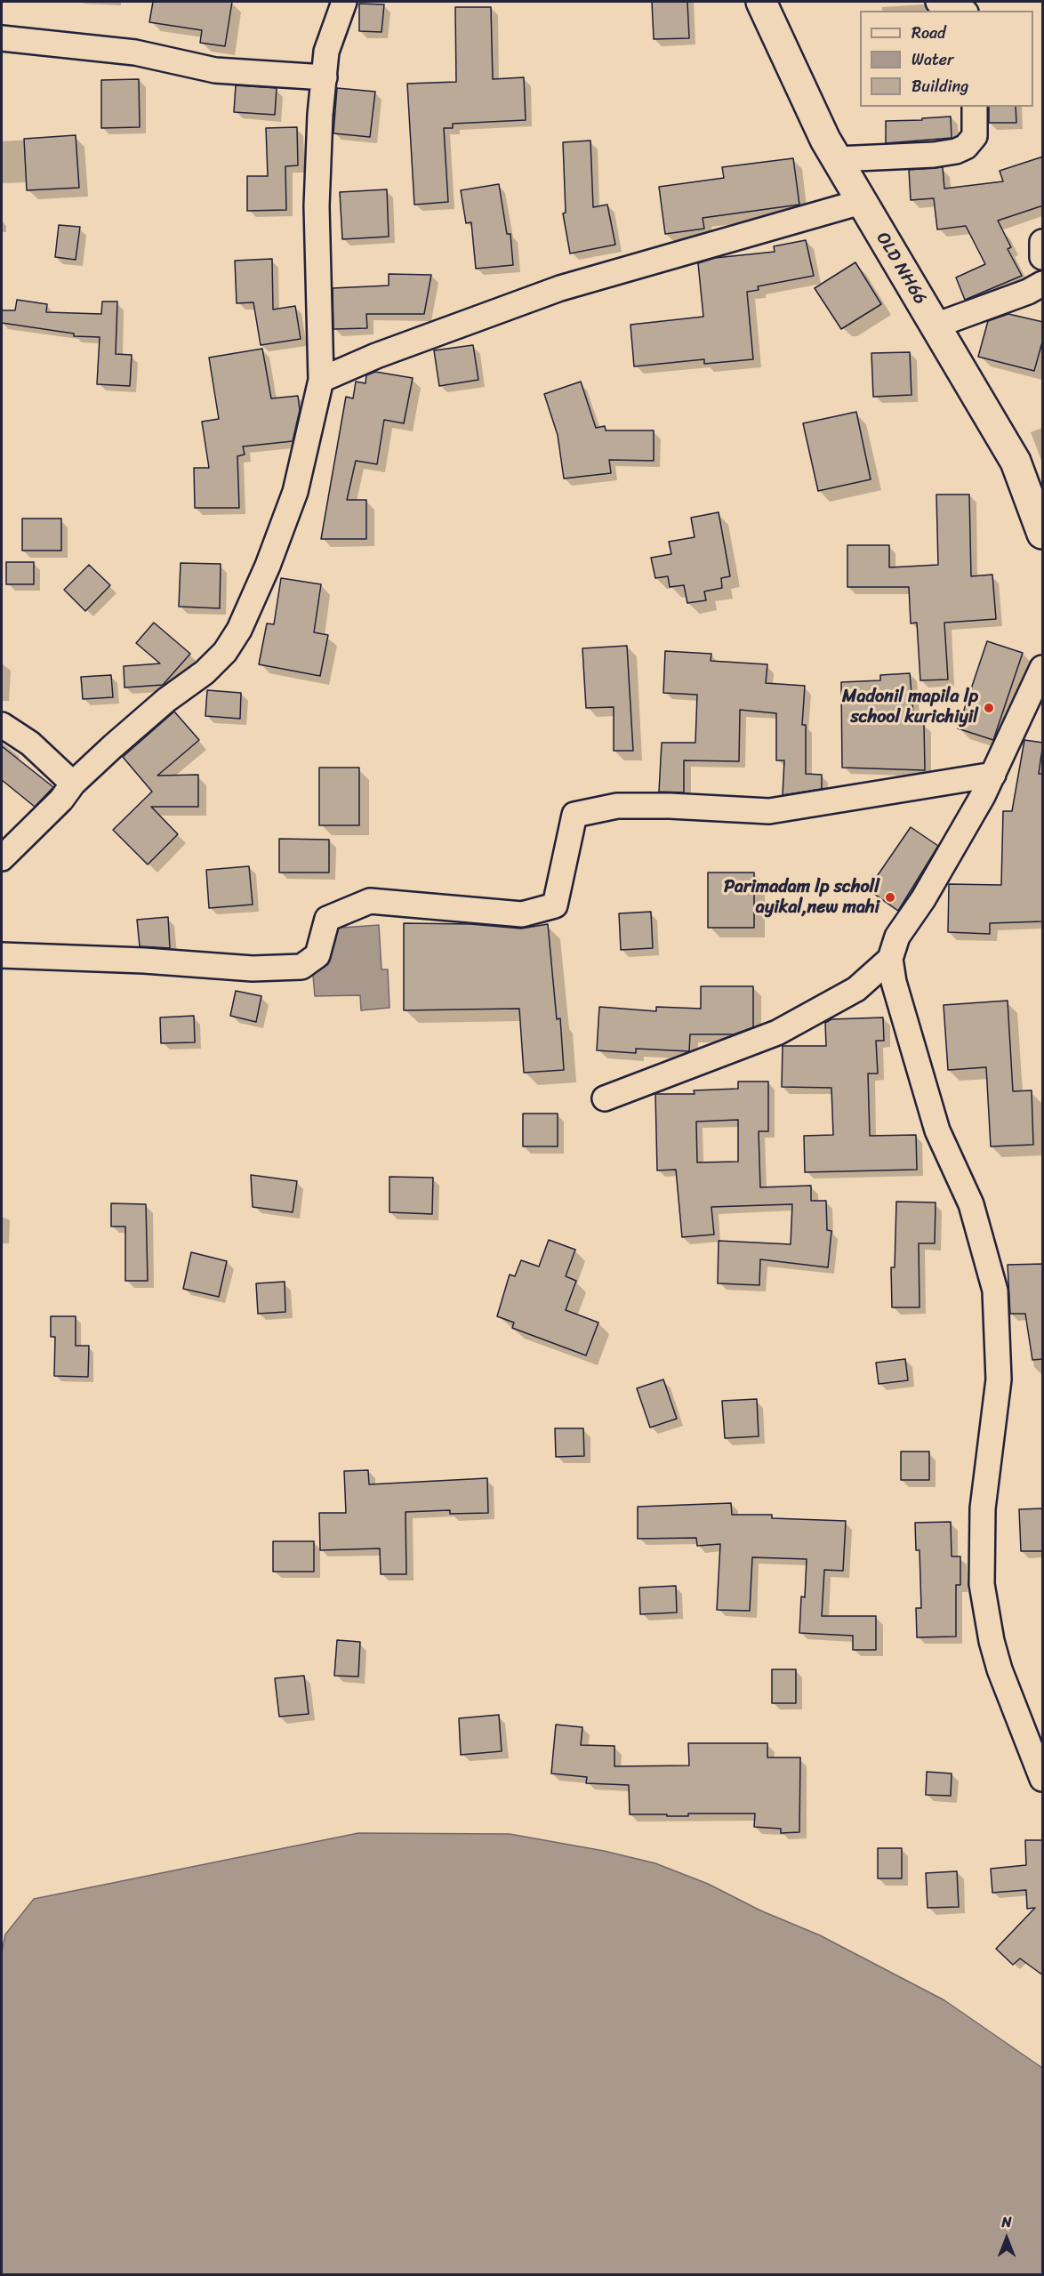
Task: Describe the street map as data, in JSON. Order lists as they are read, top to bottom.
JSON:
{
  "streets": {
    "main road": ["OLD NH66"]
  },
  "places": ["Madonil mapila lp school kurichiyil", "Parimadam lp scholl ayikal,new mahi"],
  "legend": ["Road", "Water", "Building"],
  "north": "top"
}
